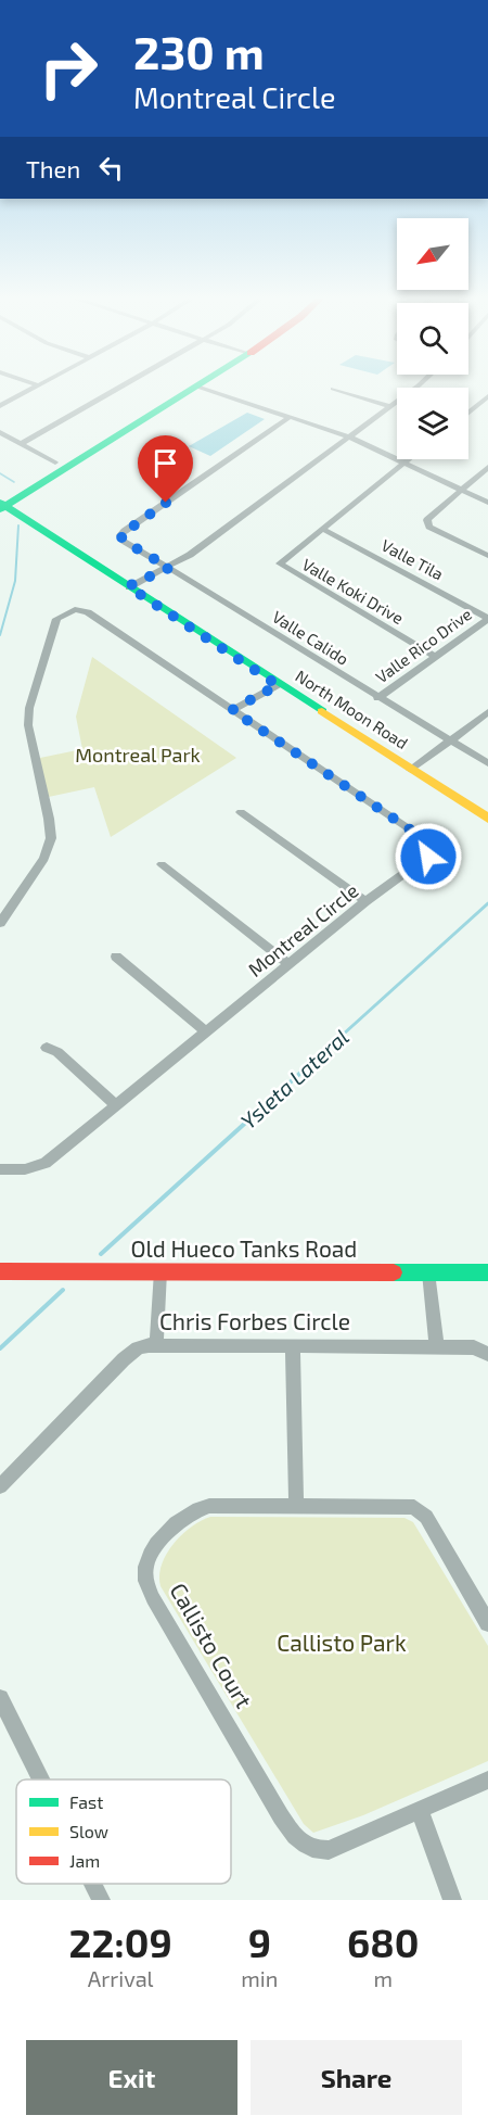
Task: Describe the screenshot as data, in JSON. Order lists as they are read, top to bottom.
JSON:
{
  "streets": {
    "main road": ["North Moon Road", "Old Hueco Tanks Road"],
    "street": [
      "Valle Tila",
      "Valle Koki Drive",
      "Valle Calido",
      "Valle Rico Drive",
      "Montreal Circle",
      "Chris Forbes Circle",
      "Callisto Court"
    ]
  },
  "crossings": [
    ["Valle Tila", "Valle Koki Drive"],
    ["Valle Tila", "Valle Rico Drive"],
    ["Valle Koki Drive", "Valle Rico Drive"],
    ["Valle Calido", "Valle Rico Drive"]
  ],
  "water": ["Ysleta Lateral"],
  "parks": ["Montreal Park", "Callisto Park"],
  "legend": ["Fast", "Slow", "Jam"],
  "north": "bottom left",
  "page": {
    "turn": ["230 m", "Montreal Circle"],
    "then": "Then",
    "eta": [
      "22:09",
      "Arrival",
      "9",
      "min",
      "680",
      "m"
    ],
    "buttons": ["Exit", "Share"]
  }
}
